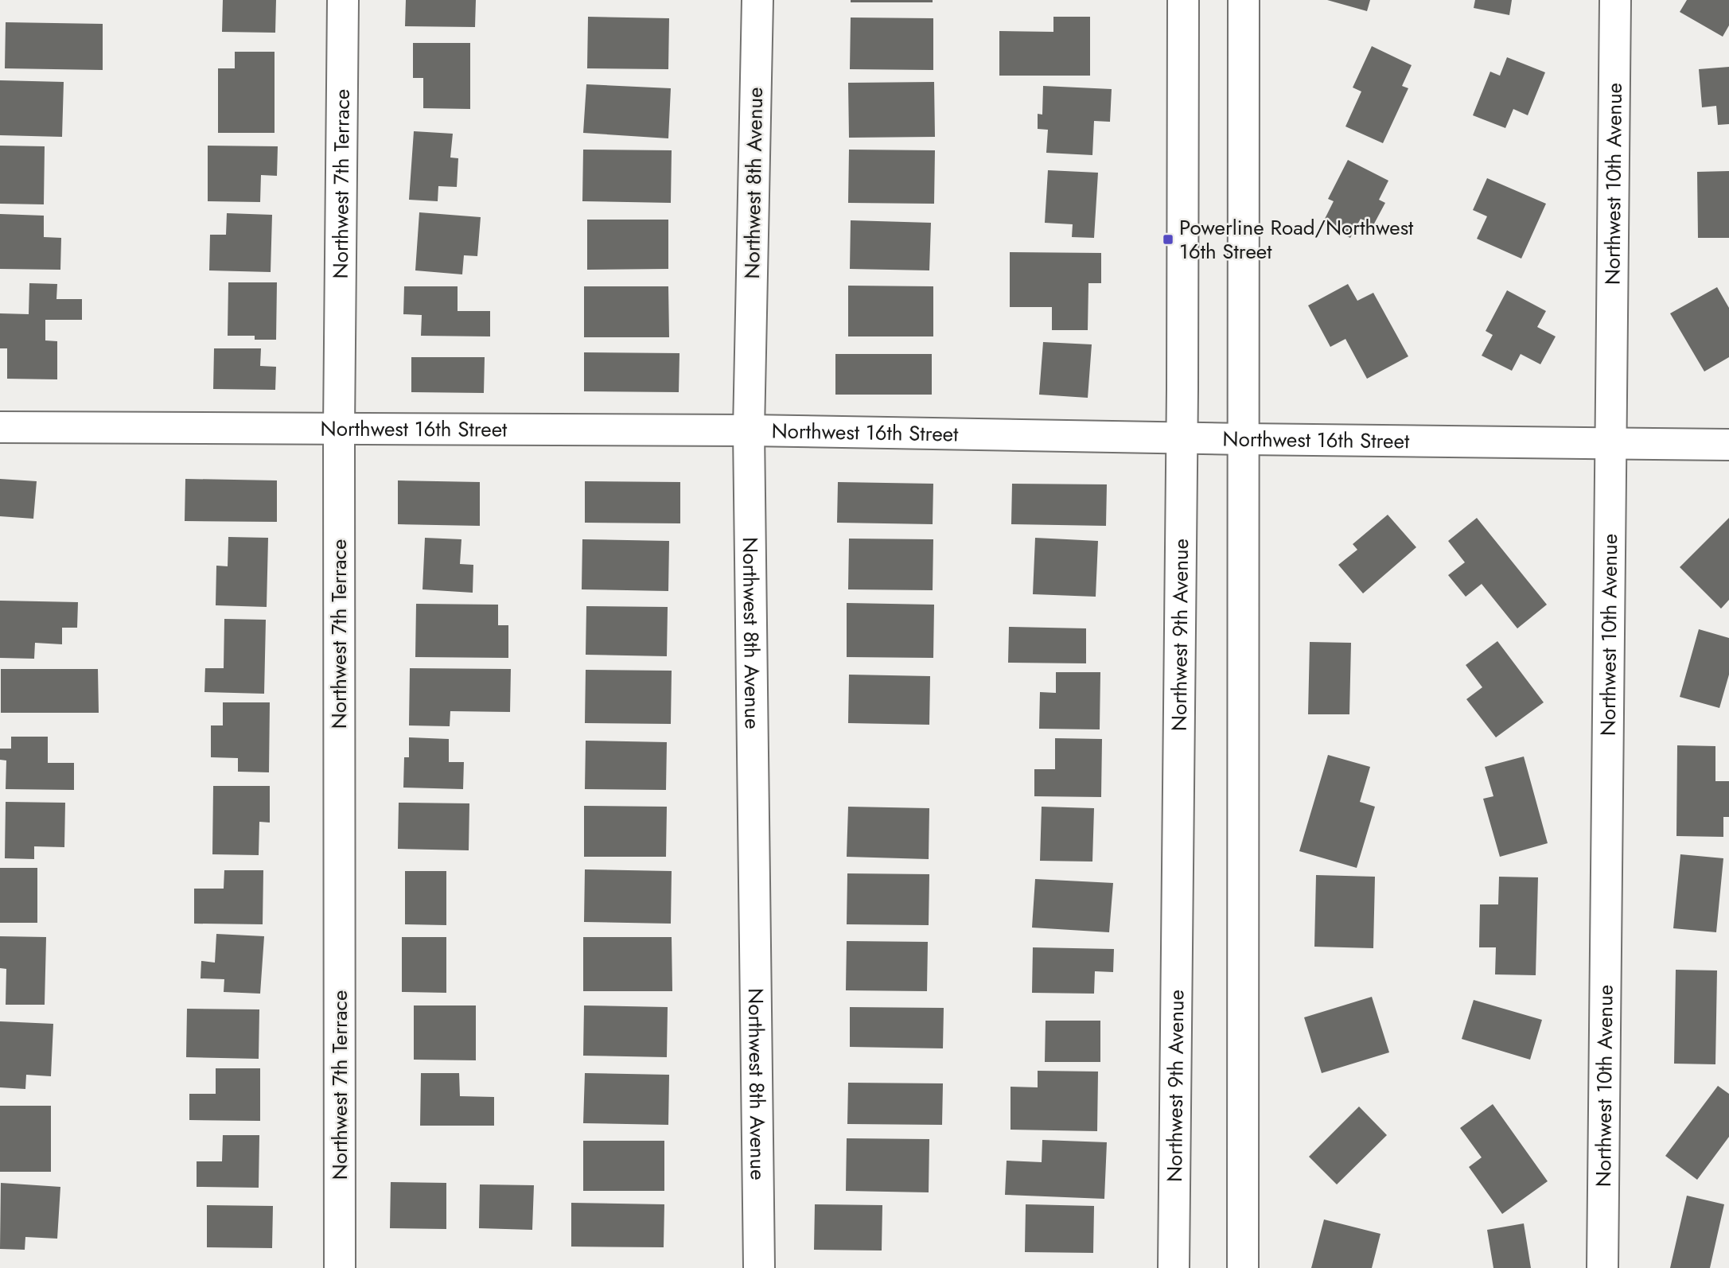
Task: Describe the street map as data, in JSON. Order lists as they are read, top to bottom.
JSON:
{
  "streets": {
    "street": [
      "Northwest 7th Terrace",
      "Northwest 8th Avenue",
      "Northwest 10th Avenue",
      "Northwest 16th Street",
      "Northwest 9th Avenue"
    ]
  },
  "crossings": [
    ["Northwest 7th Terrace", "Northwest 16th Street"],
    ["Northwest 8th Avenue", "Northwest 16th Street"],
    ["Northwest 10th Avenue", "Northwest 16th Street"],
    ["Northwest 16th Street", "Northwest 9th Avenue"]
  ],
  "places": {
    "transit": ["Powerline Road/Northwest 16th Street"]
  }
}
